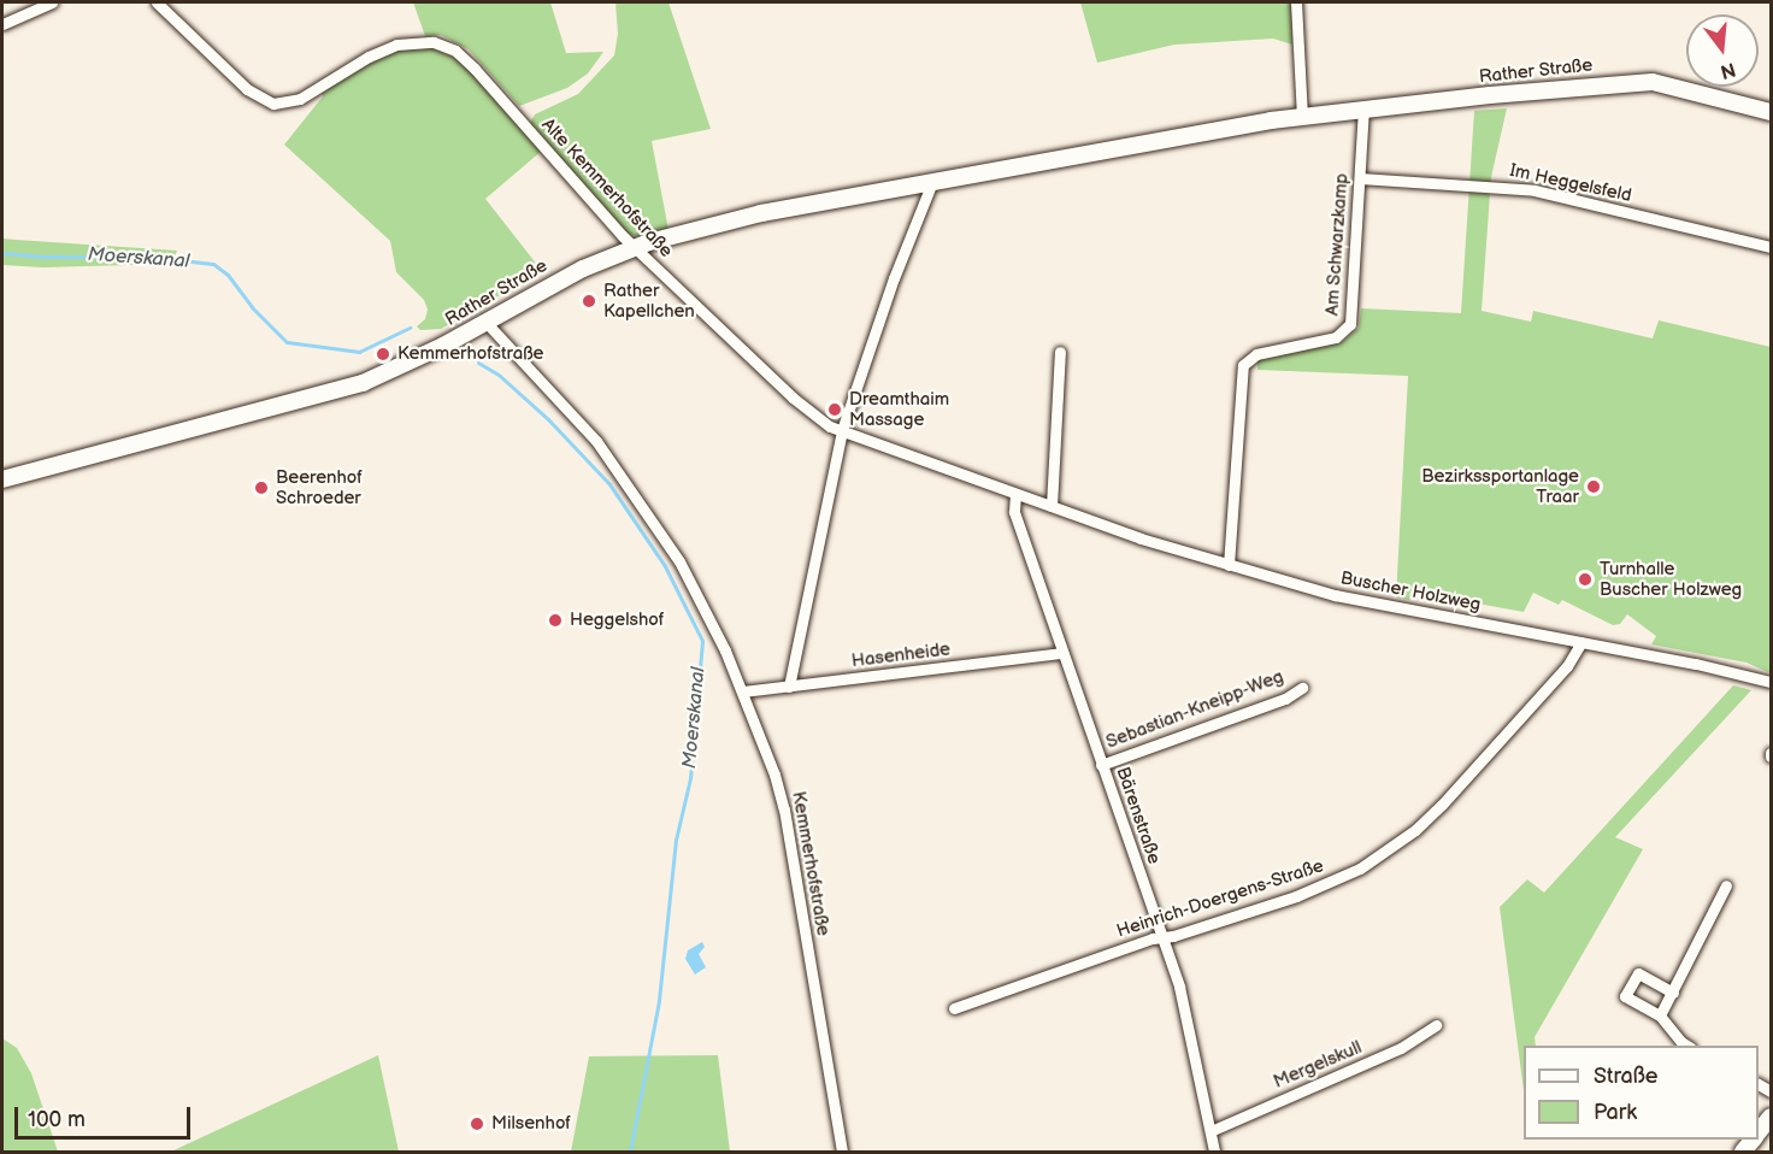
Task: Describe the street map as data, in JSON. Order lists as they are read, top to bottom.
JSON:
{
  "streets": {
    "street": [
      "Rather Straße",
      "Im Heggelsfeld",
      "Alte Kemmerhofstraße",
      "Am Schwarzkamp",
      "Buscher Holzweg",
      "Hasenheide",
      "Sebastian-Kneipp-Weg",
      "Bärenstraße",
      "Kemmerhofstraße",
      "Heinrich-Doergens-Straße",
      "Mergelskull"
    ]
  },
  "crossings": [
    ["Rather Straße", "Alte Kemmerhofstraße"],
    ["Rather Straße", "Am Schwarzkamp"],
    ["Rather Straße", "Kemmerhofstraße"],
    ["Im Heggelsfeld", "Am Schwarzkamp"],
    ["Alte Kemmerhofstraße", "Buscher Holzweg"],
    ["Am Schwarzkamp", "Buscher Holzweg"],
    ["Buscher Holzweg", "Bärenstraße"],
    ["Buscher Holzweg", "Heinrich-Doergens-Straße"],
    ["Hasenheide", "Bärenstraße"],
    ["Hasenheide", "Kemmerhofstraße"],
    ["Sebastian-Kneipp-Weg", "Bärenstraße"],
    ["Bärenstraße", "Heinrich-Doergens-Straße"],
    ["Bärenstraße", "Mergelskull"]
  ],
  "water": ["Moerskanal"],
  "places": [
    "Rather Kapellchen",
    "Kemmerhofstraße",
    "Dreamthaim Massage",
    "Bezirkssportanlage Traar",
    "Beerenhof Schroeder",
    "Turnhalle Buscher Holzweg",
    "Heggelshof",
    "Milsenhof"
  ],
  "legend": ["Straße", "Park"],
  "scale_bar": "100 m",
  "north": "bottom"
}
